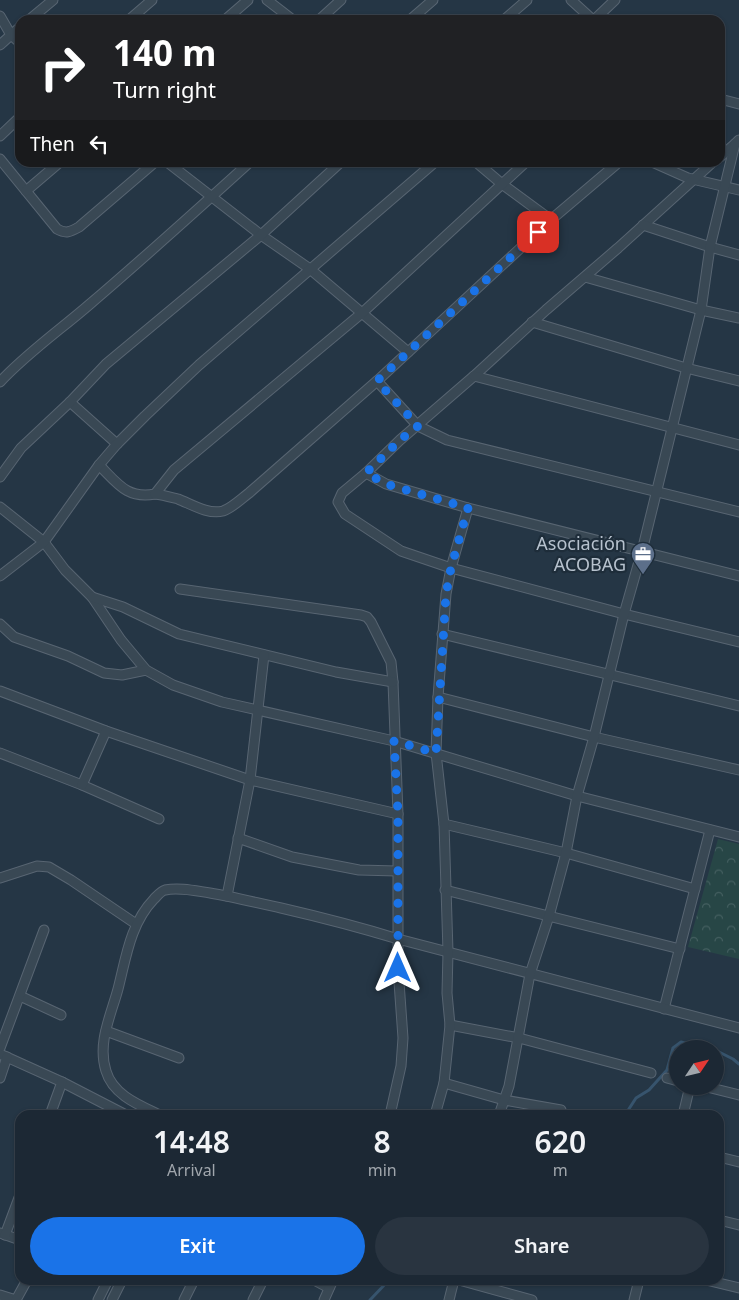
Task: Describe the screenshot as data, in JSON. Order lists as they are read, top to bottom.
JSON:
{
  "places": {
    "office": ["Asociación ACOBAG"]
  },
  "north": "top right",
  "page": {
    "turn": ["140 m", "Turn right"],
    "then": "Then",
    "eta": [
      "14:48",
      "Arrival",
      "8",
      "min",
      "620",
      "m"
    ],
    "buttons": ["Exit", "Share"]
  }
}
